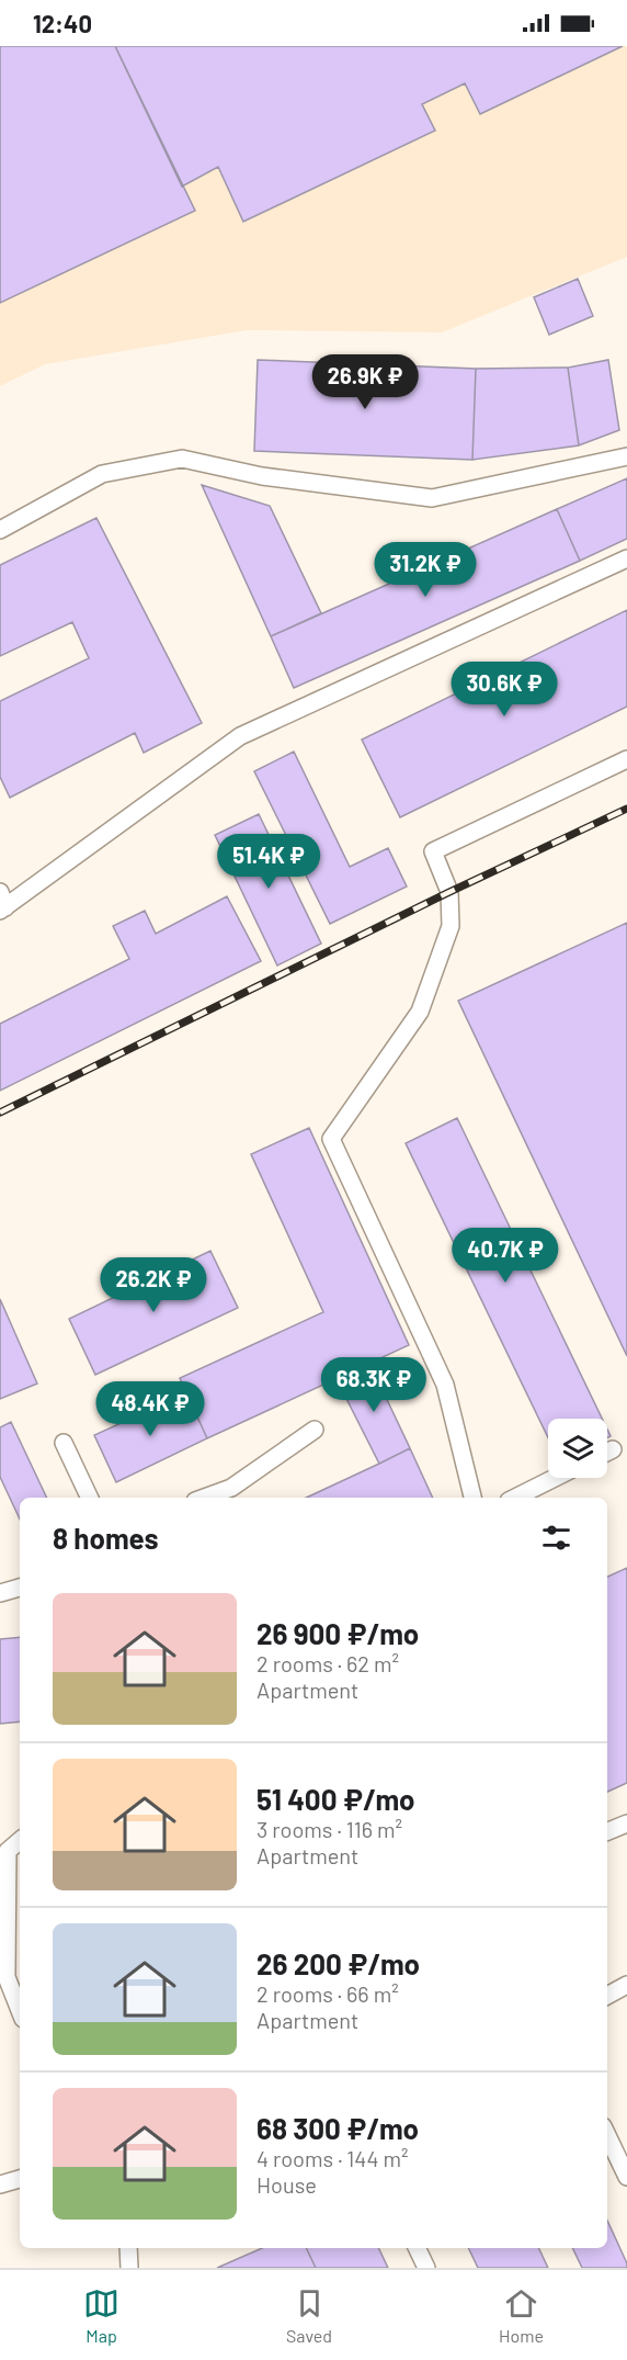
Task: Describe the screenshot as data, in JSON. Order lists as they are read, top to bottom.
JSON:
{
  "page": {
    "status": "12:40",
    "price": [
      "26.9K ₽",
      "31.2K ₽",
      "30.6K ₽",
      "51.4K ₽",
      "40.7K ₽",
      "26.2K ₽",
      "68.3K ₽",
      "48.4K ₽"
    ],
    "heading": "8 homes",
    "list": [
      {
        "name": "26 900 ₽/mo",
        "note": "2 rooms · 62 m² · Apartment"
      },
      {
        "name": "51 400 ₽/mo",
        "note": "3 rooms · 116 m² · Apartment"
      },
      {
        "name": "26 200 ₽/mo",
        "note": "2 rooms · 66 m² · Apartment"
      },
      {
        "name": "68 300 ₽/mo",
        "note": "4 rooms · 144 m² · House"
      }
    ],
    "tabs": ["Map", "Saved", "Home"]
  }
}
